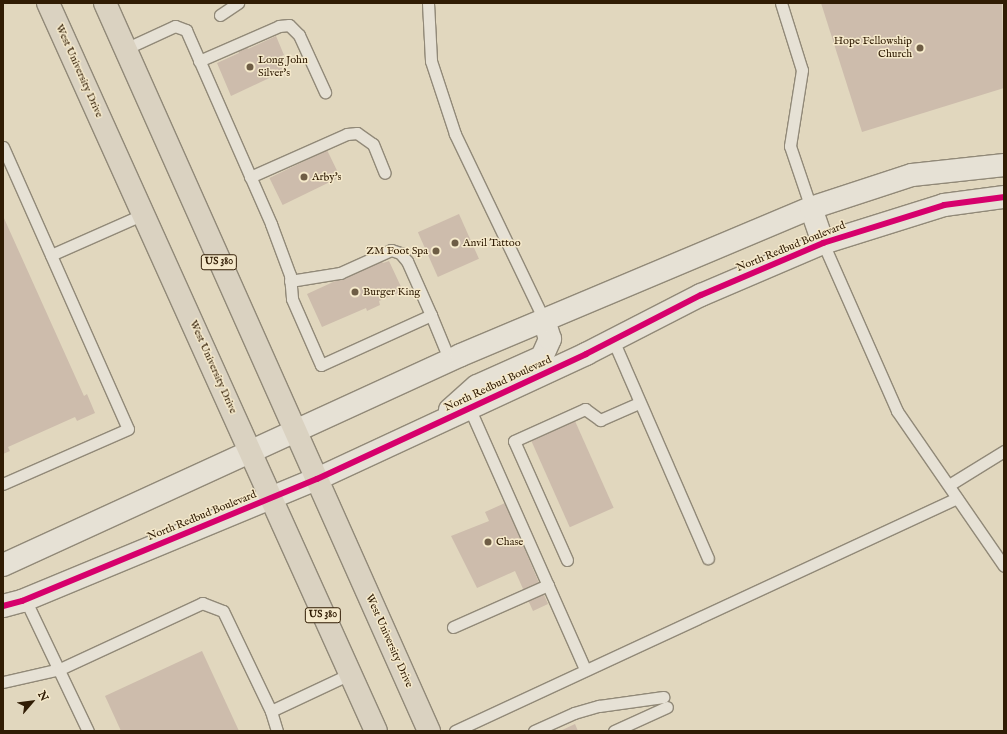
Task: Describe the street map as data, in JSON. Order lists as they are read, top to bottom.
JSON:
{
  "streets": {
    "highway": ["West University Drive", "US 380"],
    "street": ["North Redbud Boulevard"]
  },
  "crossings": [
    ["West University Drive", "North Redbud Boulevard"]
  ],
  "places": [
    "Hope Fellowship Church",
    "Long John Silver's",
    "Arby's",
    "Anvil Tattoo",
    "ZM Foot Spa",
    "Burger King",
    "Chase"
  ],
  "north": "top right"
}
